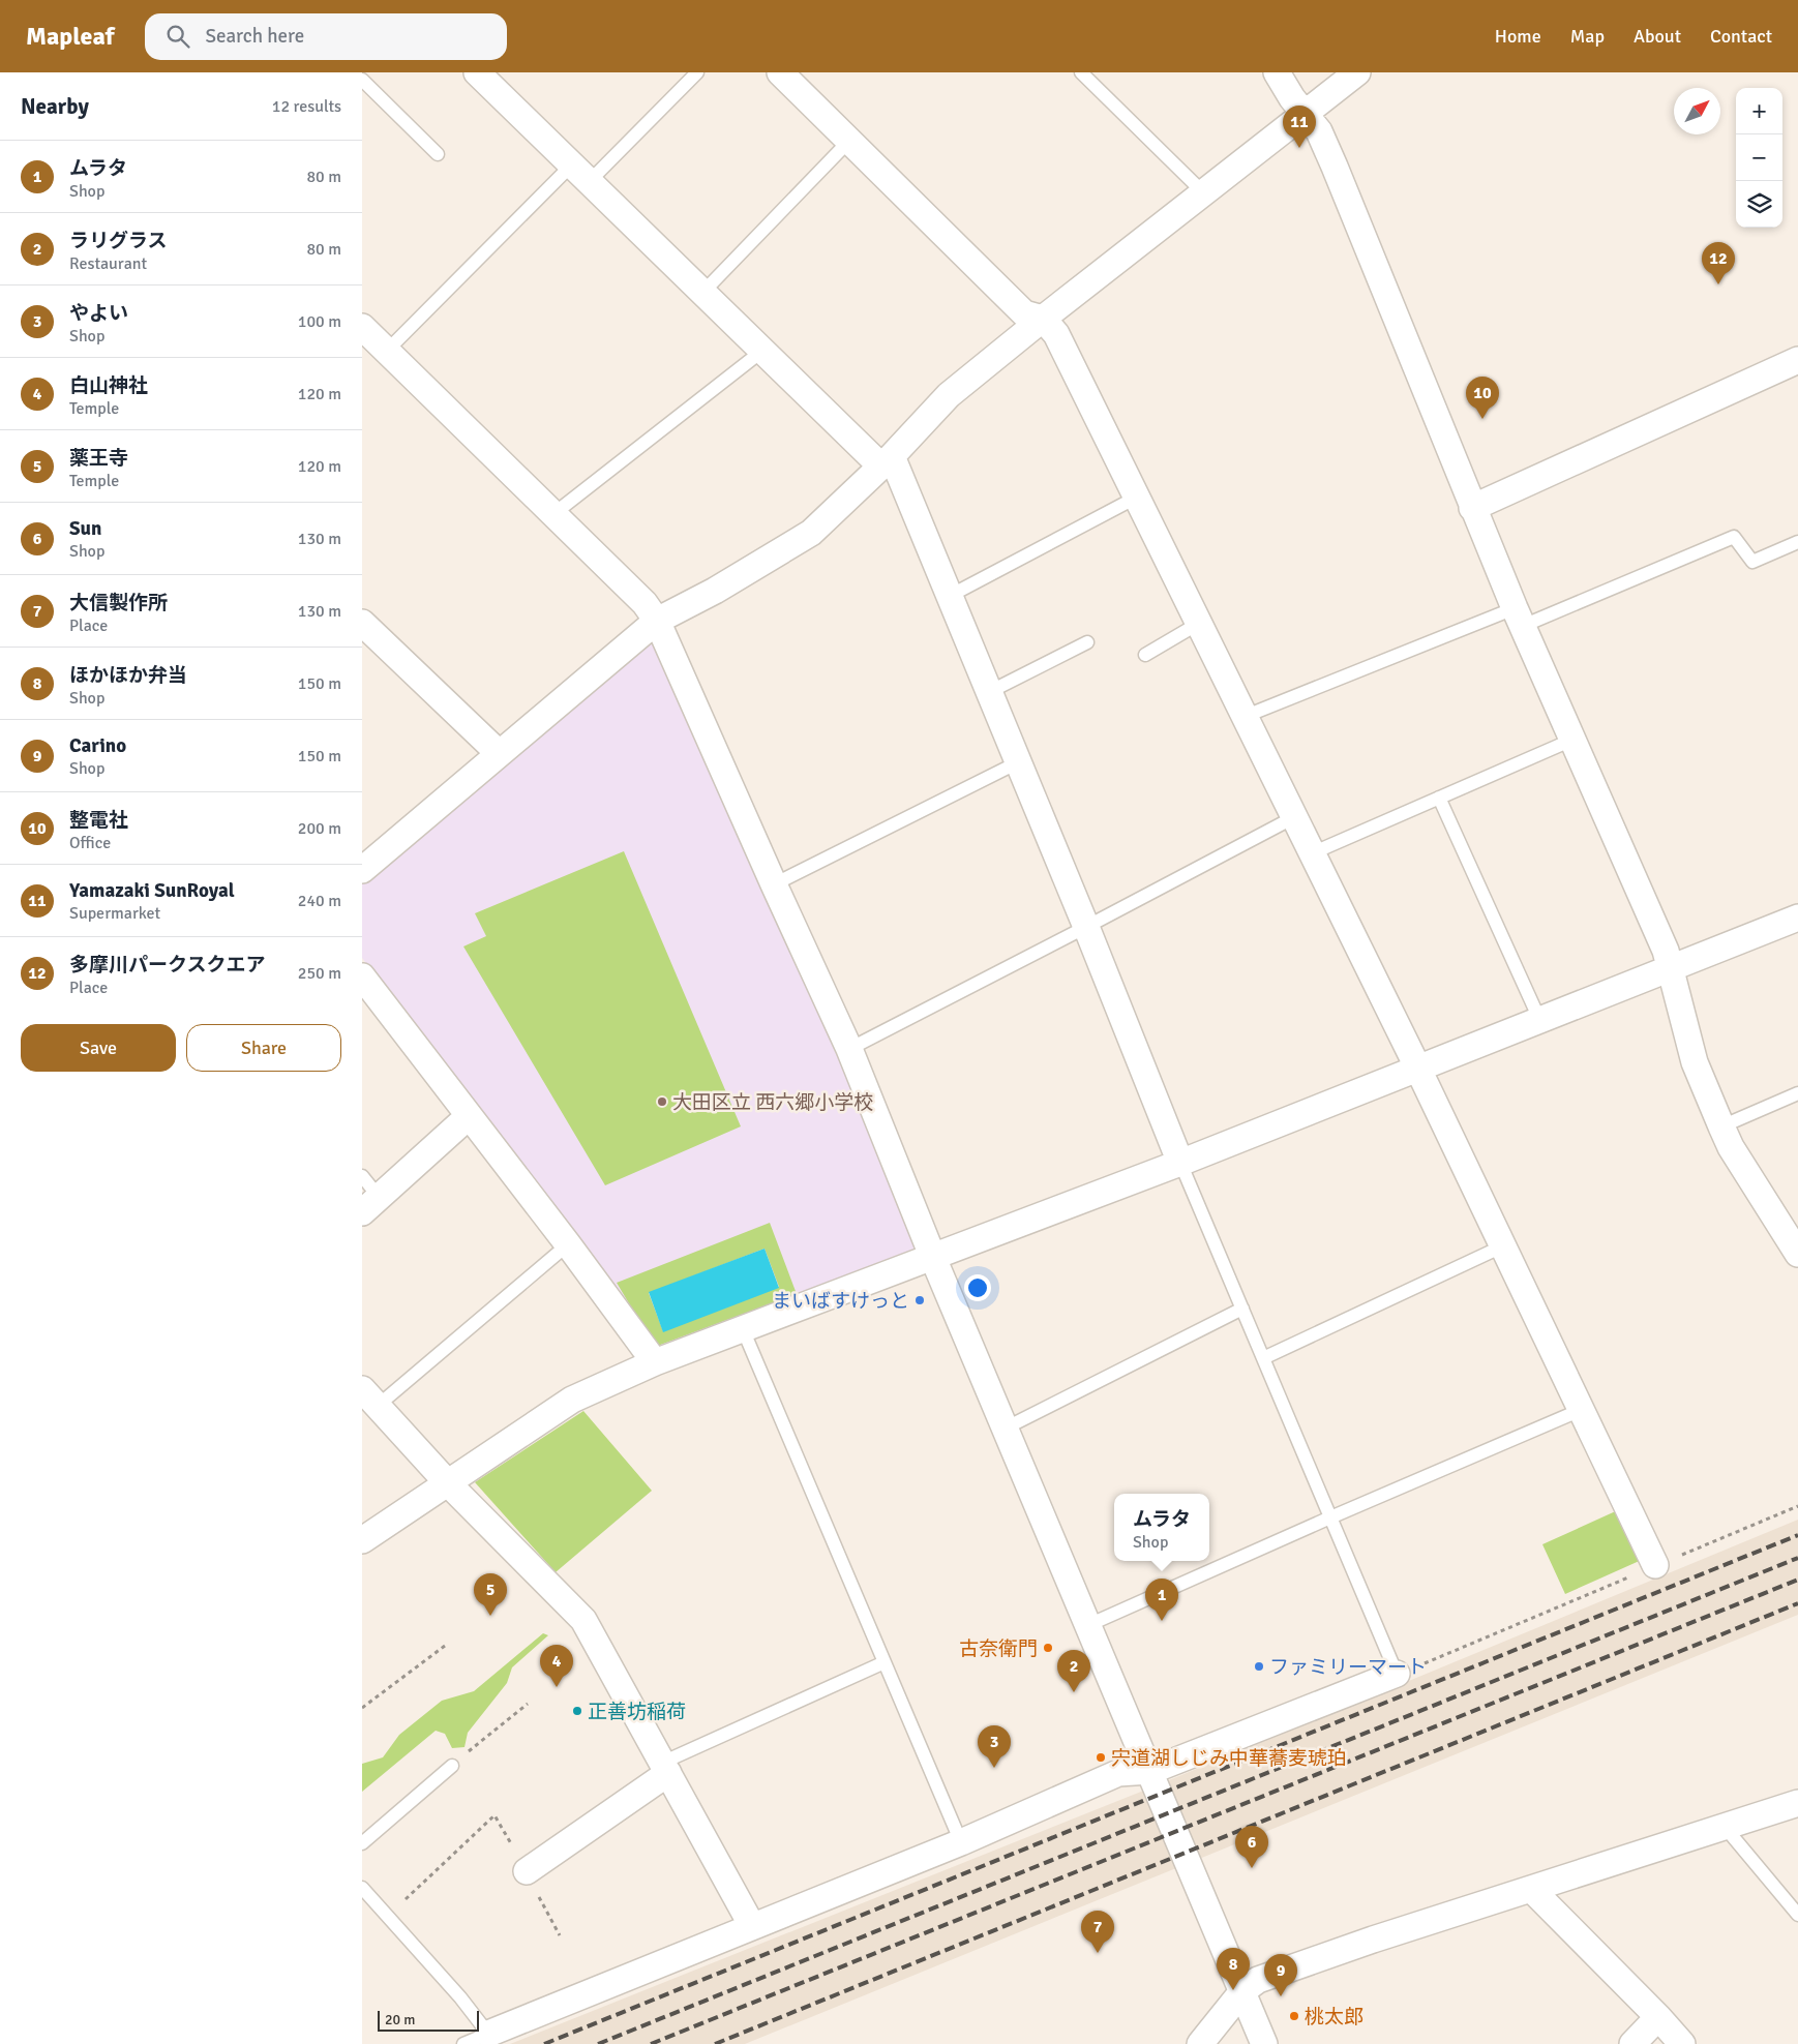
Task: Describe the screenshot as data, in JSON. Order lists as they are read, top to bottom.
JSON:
{
  "places": [
    "大田区立 西六郷小学校",
    "まいばすけっと",
    "古奈衛門",
    "ファミリーマート",
    "正善坊稲荷",
    "宍道湖しじみ中華蕎麦琥珀",
    "桃太郎"
  ],
  "scale_bar": "20 m",
  "north": "top right",
  "page": {
    "header": "Mapleaf",
    "search": "Search here",
    "nav": [
      "Home",
      "Map",
      "About",
      "Contact"
    ],
    "heading": ["Nearby", "12 results"],
    "map_buttons": ["+", "−"],
    "pins": [
      "11",
      "12",
      "10",
      "5",
      "1",
      "4",
      "2",
      "3",
      "6",
      "7",
      "8",
      "9"
    ],
    "list": [
      {
        "mark": "1",
        "name": "ムラタ",
        "note": "Shop",
        "value": "80 m"
      },
      {
        "mark": "2",
        "name": "ラリグラス",
        "note": "Restaurant",
        "value": "80 m"
      },
      {
        "mark": "3",
        "name": "やよい",
        "note": "Shop",
        "value": "100 m"
      },
      {
        "mark": "4",
        "name": "白山神社",
        "note": "Temple",
        "value": "120 m"
      },
      {
        "mark": "5",
        "name": "薬王寺",
        "note": "Temple",
        "value": "120 m"
      },
      {
        "mark": "6",
        "name": "Sun",
        "note": "Shop",
        "value": "130 m"
      },
      {
        "mark": "7",
        "name": "大信製作所",
        "note": "Place",
        "value": "130 m"
      },
      {
        "mark": "8",
        "name": "ほかほか弁当",
        "note": "Shop",
        "value": "150 m"
      },
      {
        "mark": "9",
        "name": "Carino",
        "note": "Shop",
        "value": "150 m"
      },
      {
        "mark": "10",
        "name": "整電社",
        "note": "Office",
        "value": "200 m"
      },
      {
        "mark": "11",
        "name": "Yamazaki SunRoyal",
        "note": "Supermarket",
        "value": "240 m"
      },
      {
        "mark": "12",
        "name": "多摩川パークスクエア",
        "note": "Place",
        "value": "250 m"
      }
    ],
    "buttons": ["Save", "Share"],
    "popup": ["ムラタ", "Shop"],
    "scale": "20 m"
  }
}
